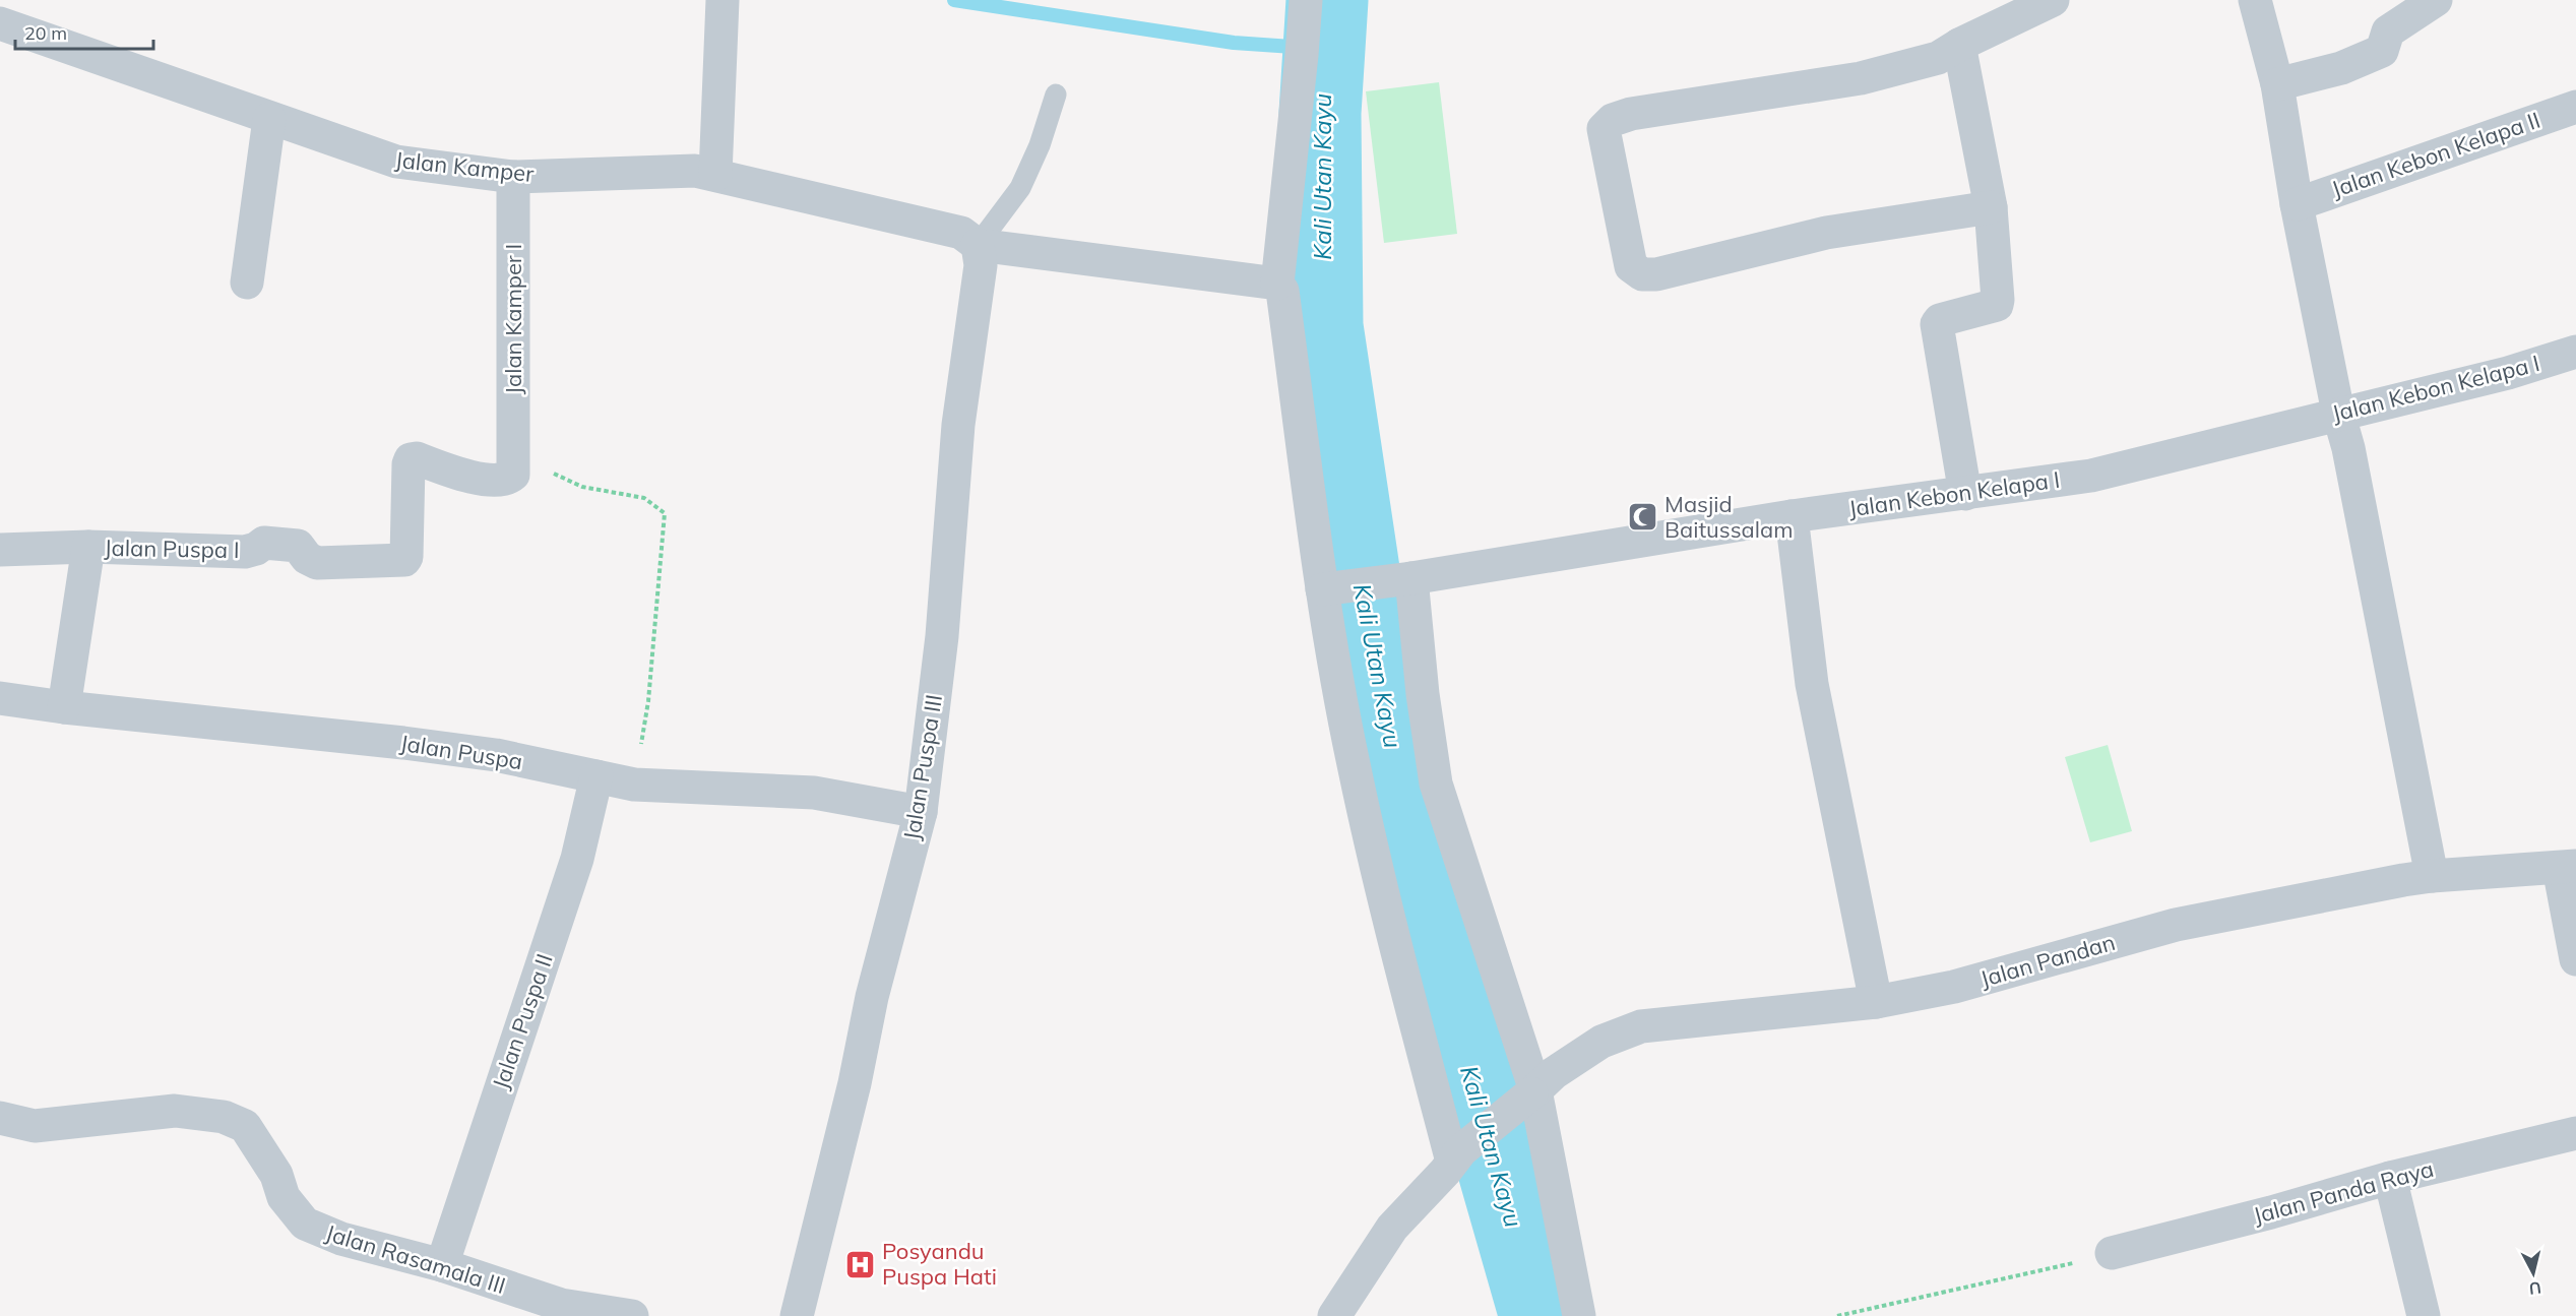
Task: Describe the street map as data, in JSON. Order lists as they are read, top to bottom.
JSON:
{
  "streets": {
    "street": [
      "Jalan Kebon Kelapa II",
      "Jalan Kamper",
      "Jalan Kamper I",
      "Jalan Kebon Kelapa I",
      "Jalan Puspa I",
      "Jalan Puspa",
      "Jalan Puspa III",
      "Jalan Pandan",
      "Jalan Puspa II",
      "Jalan Panda Raya",
      "Jalan Rasamala III"
    ]
  },
  "crossings": [
    ["Jalan Kamper", "Jalan Kamper I"],
    ["Jalan Kamper", "Jalan Puspa III"],
    ["Jalan Kamper I", "Jalan Puspa I"],
    ["Jalan Puspa I", "Jalan Puspa"],
    ["Jalan Puspa", "Jalan Puspa III"],
    ["Jalan Puspa", "Jalan Puspa II"],
    ["Jalan Puspa II", "Jalan Rasamala III"]
  ],
  "water": ["Kali Utan Kayu"],
  "places": {
    "mosque": ["Masjid Baitussalam"],
    "hospital": ["Posyandu Puspa Hati"]
  },
  "scale_bar": "20 m",
  "north": "bottom"
}
